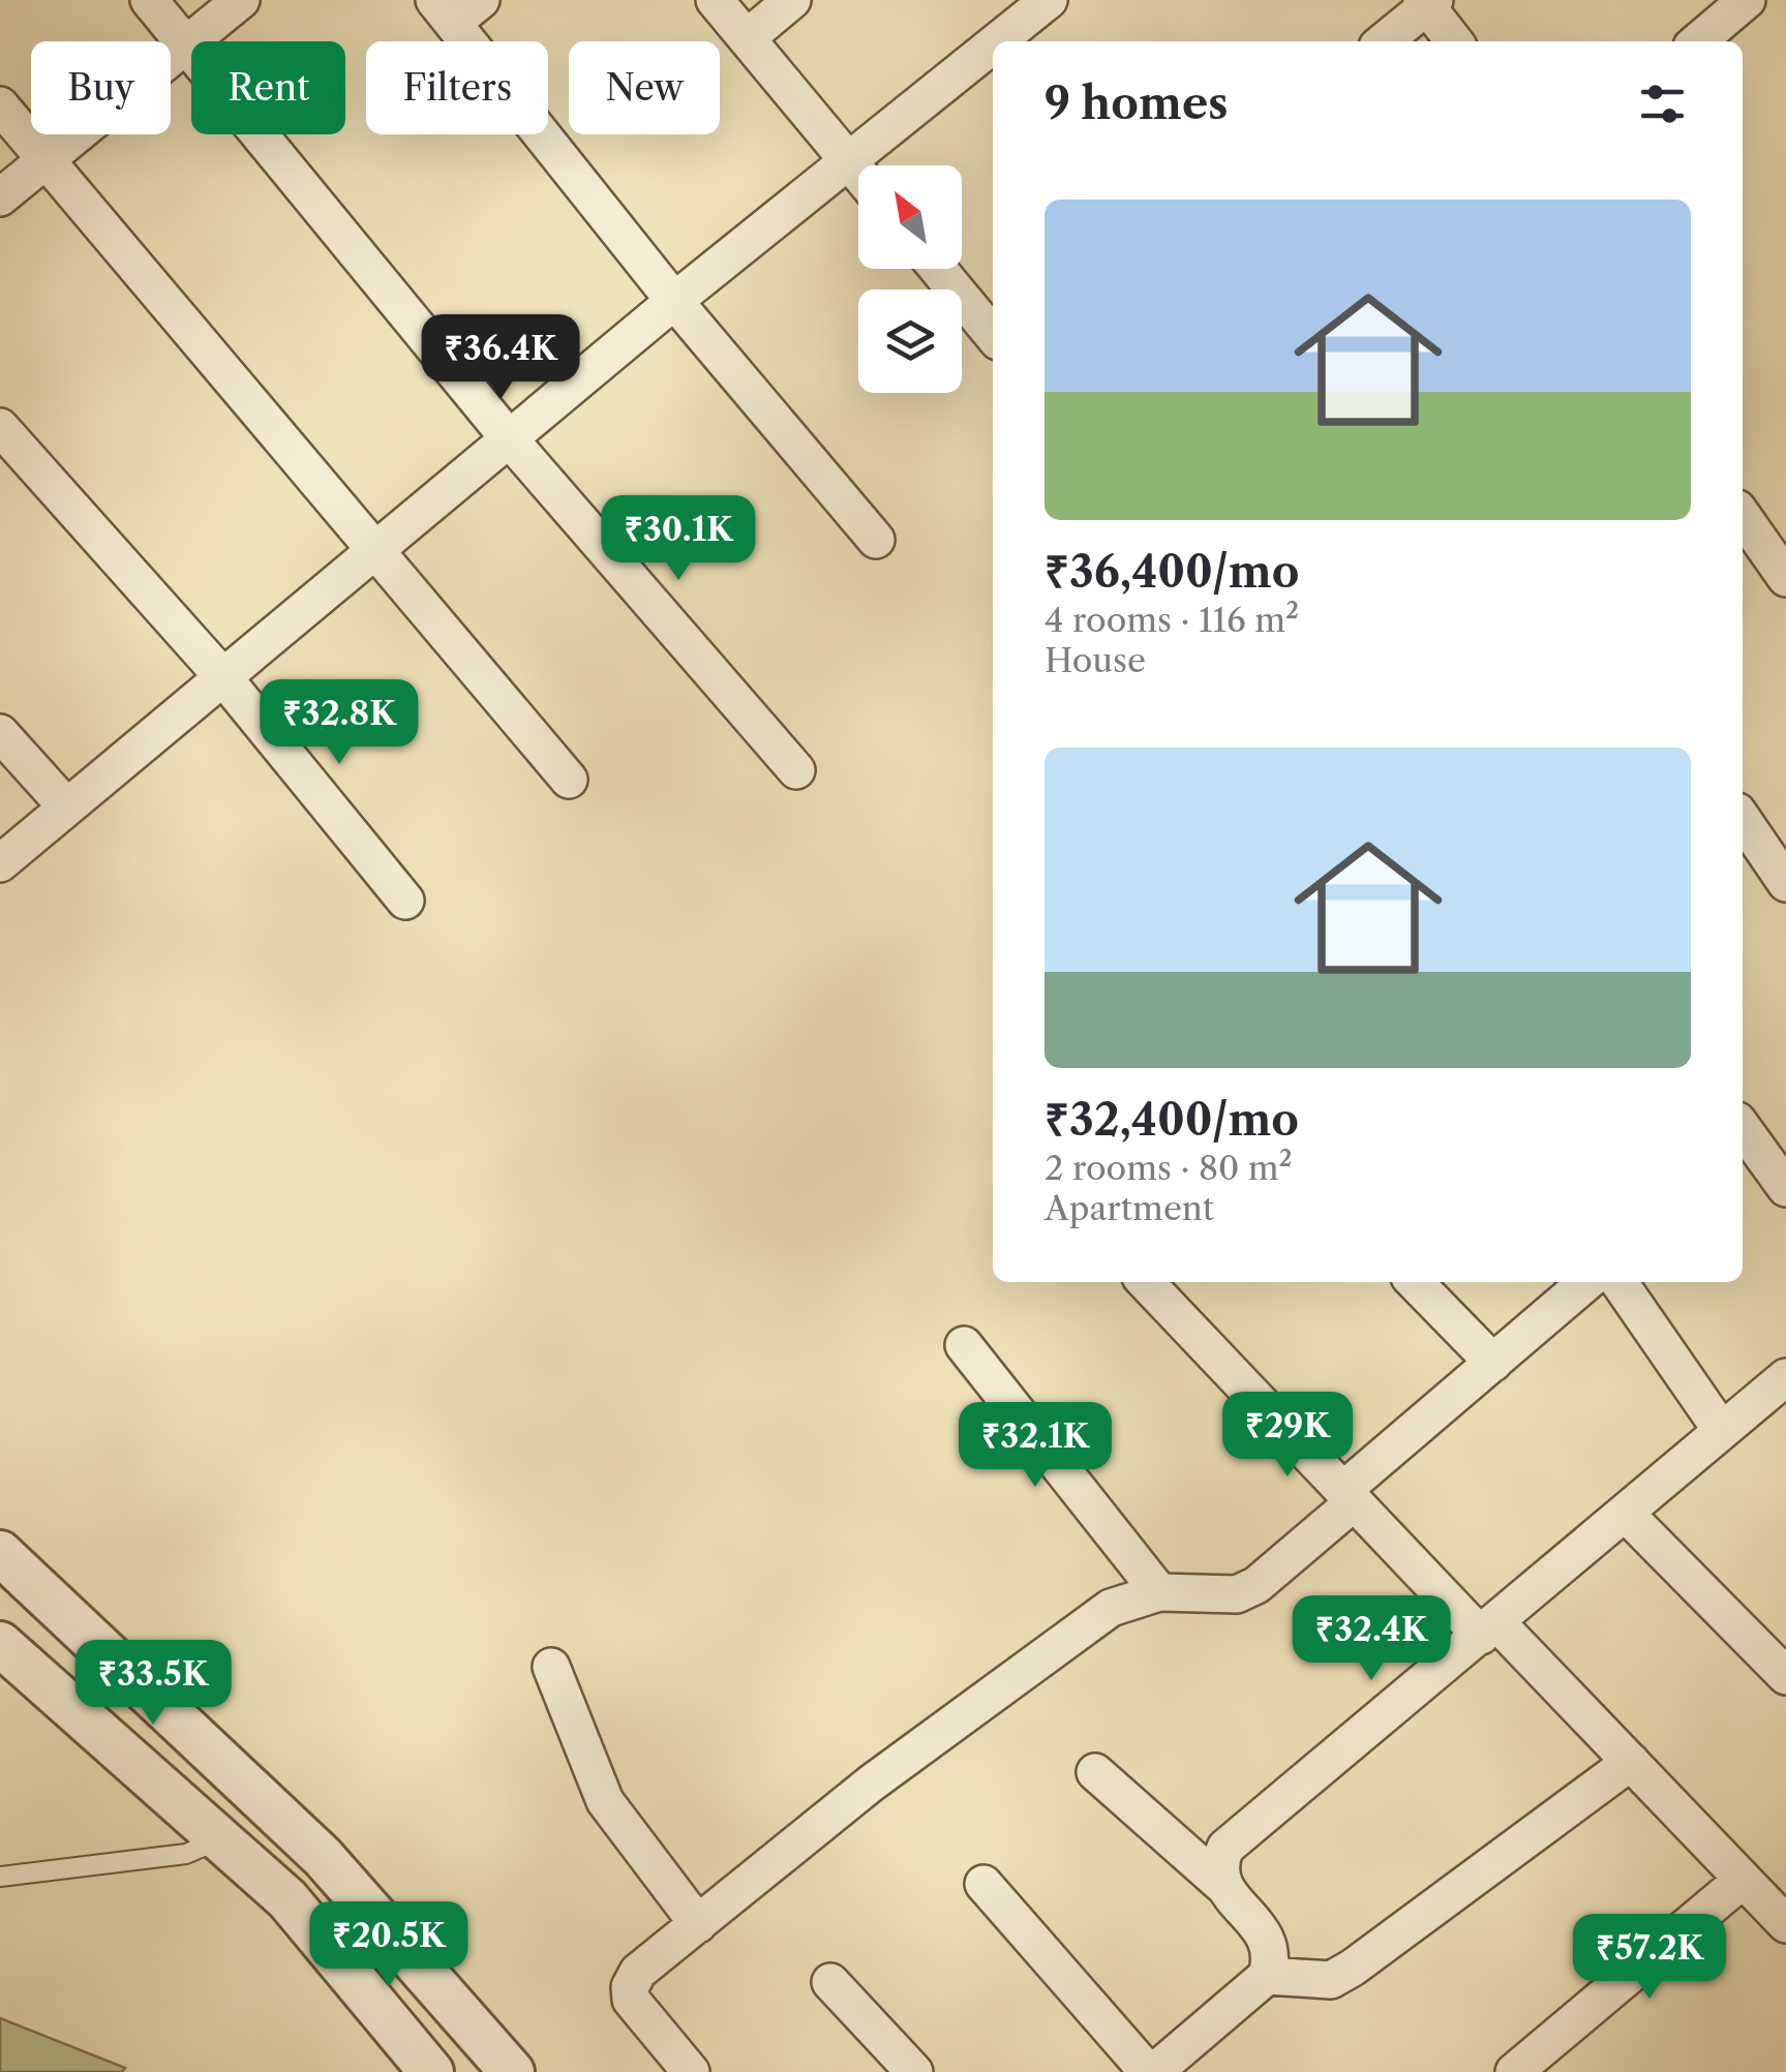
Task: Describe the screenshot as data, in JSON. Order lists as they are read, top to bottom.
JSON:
{
  "north": "top left",
  "page": {
    "chip": [
      "Buy",
      "Rent",
      "Filters",
      "New"
    ],
    "heading": "9 homes",
    "list": [
      {
        "name": "₹36,400/mo",
        "note": "4 rooms · 116 m² · House"
      },
      {
        "name": "₹32,400/mo",
        "note": "2 rooms · 80 m² · Apartment"
      }
    ],
    "price": [
      "₹36.4K",
      "₹30.1K",
      "₹32.8K",
      "₹29K",
      "₹32.1K",
      "₹32.4K",
      "₹33.5K",
      "₹20.5K",
      "₹57.2K"
    ]
  }
}
